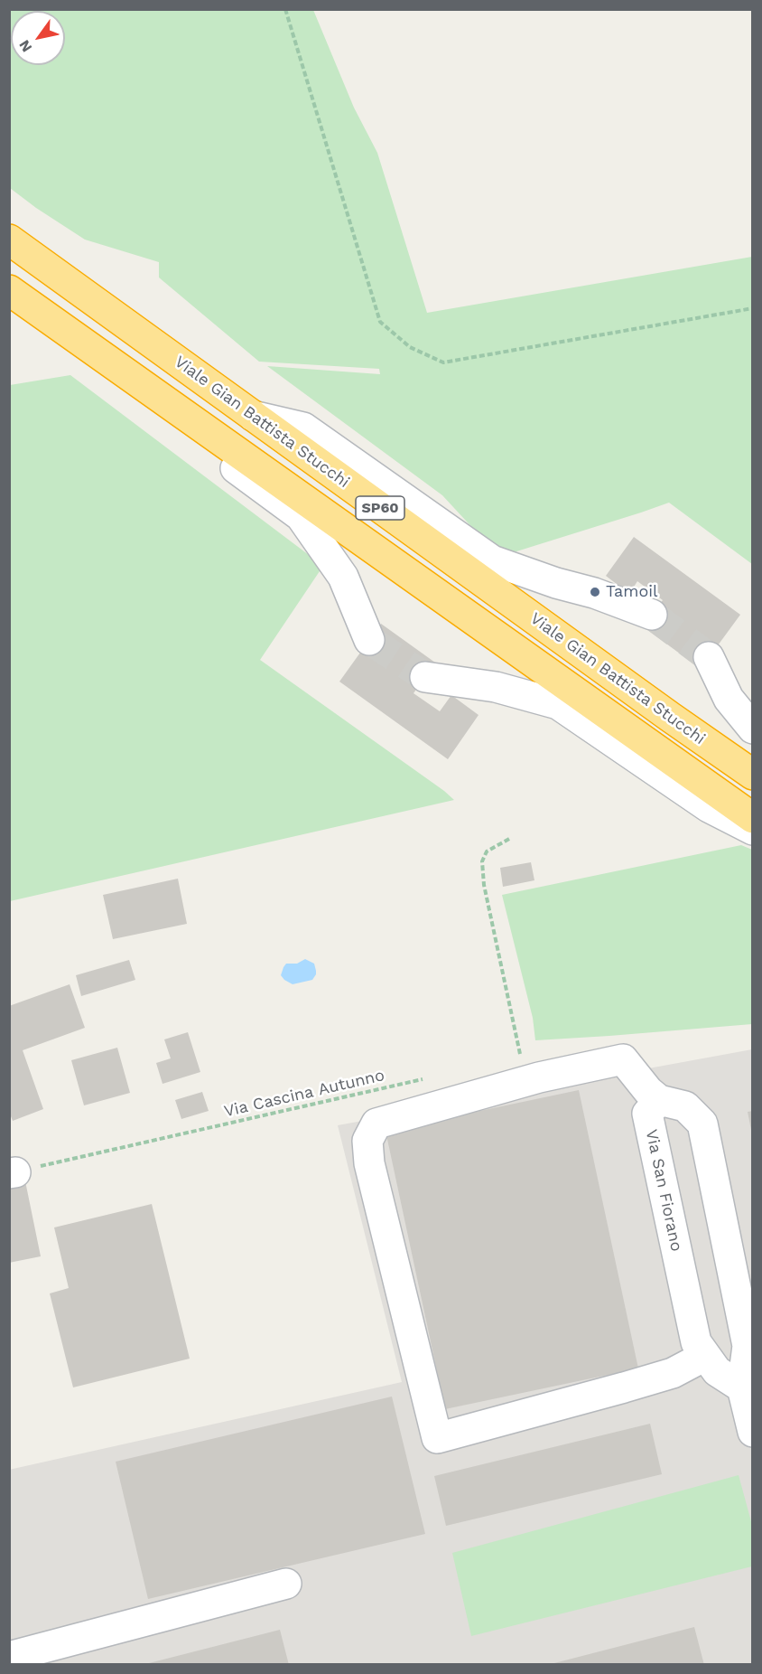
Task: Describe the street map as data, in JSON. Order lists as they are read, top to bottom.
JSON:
{
  "streets": {
    "highway": ["Viale Gian Battista Stucchi", "SP60"],
    "street": ["Via San Fiorano"],
    "path": ["Via Cascina Autunno"]
  },
  "places": ["Tamoil"],
  "north": "bottom left"
}
